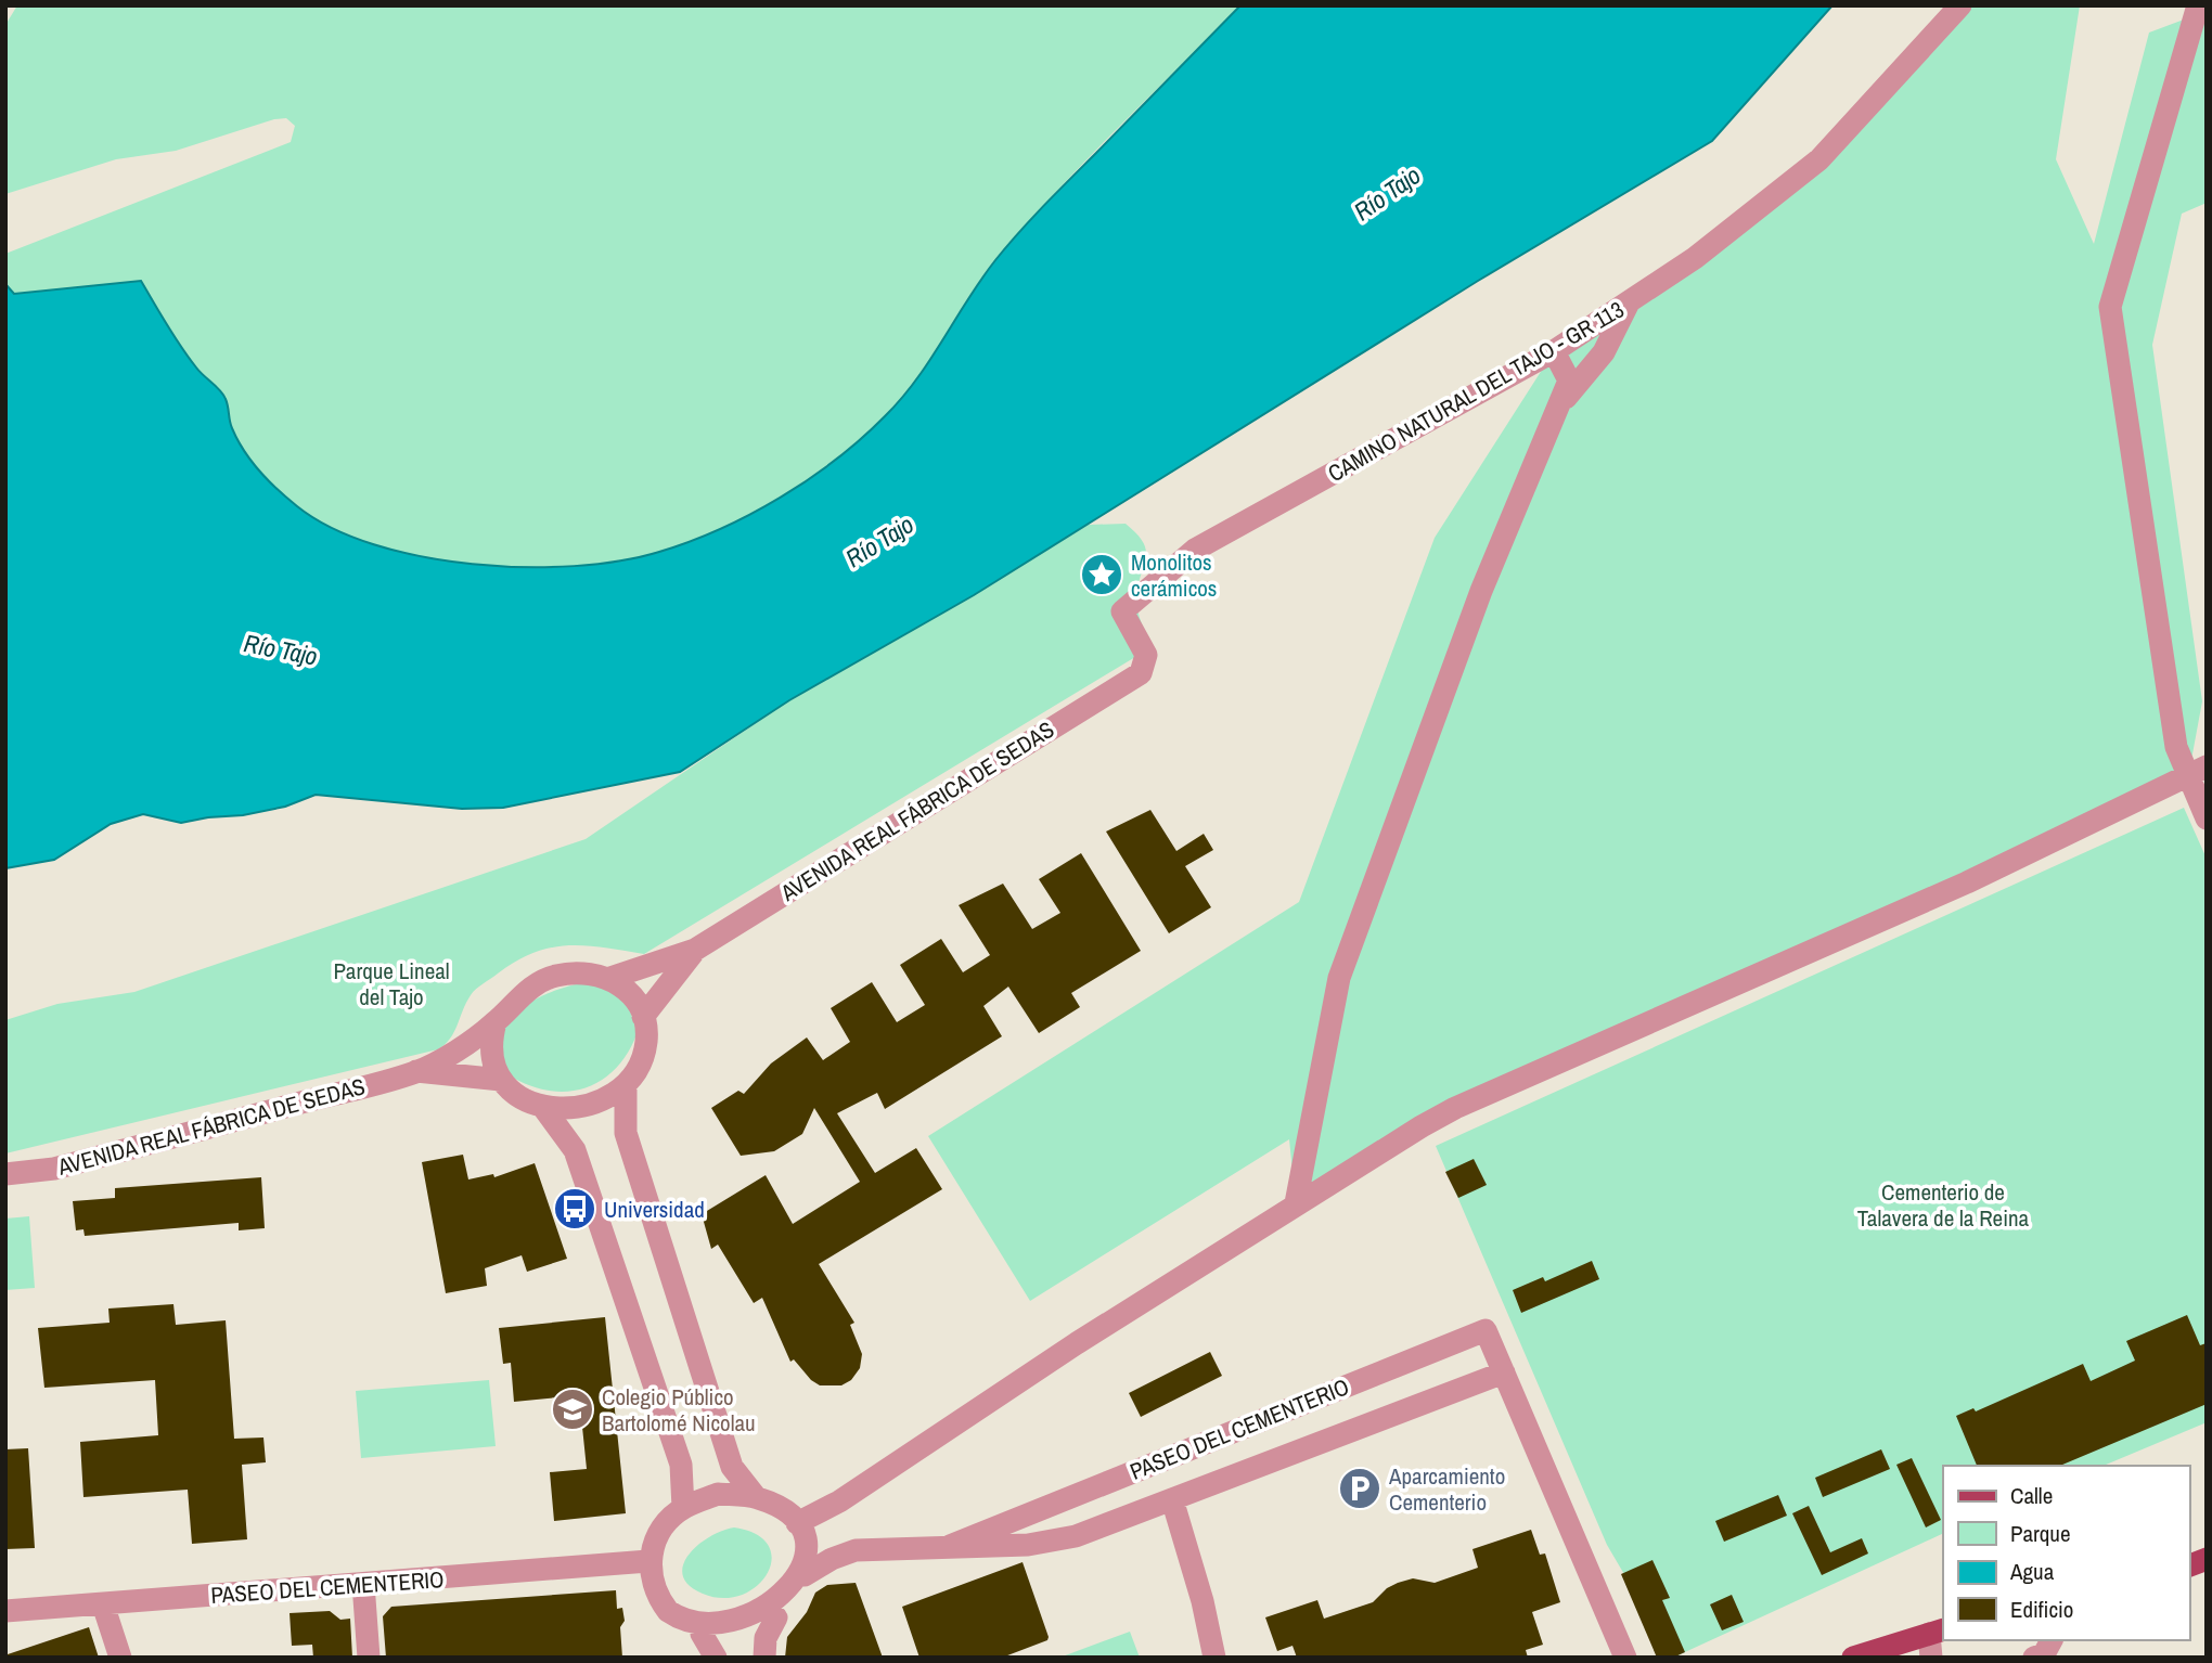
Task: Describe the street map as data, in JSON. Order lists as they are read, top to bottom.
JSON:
{
  "streets": {
    "street": ["CAMINO NATURAL DEL TAJO - GR 113", "AVENIDA REAL FÁBRICA DE SEDAS", "PASEO DEL CEMENTERIO"]
  },
  "crossings": [
    ["CAMINO NATURAL DEL TAJO - GR 113", "AVENIDA REAL FÁBRICA DE SEDAS"]
  ],
  "water": ["Río Tajo"],
  "parks": ["Parque Lineal del Tajo", "Cementerio de Talavera de la Reina"],
  "places": {
    "place": ["Monolitos cerámicos"],
    "bus stop": ["Universidad"],
    "school or university": ["Colegio Público Bartolomé Nicolau"],
    "parking": ["Aparcamiento Cementerio"]
  },
  "legend": [
    "Calle",
    "Parque",
    "Agua",
    "Edificio"
  ]
}
